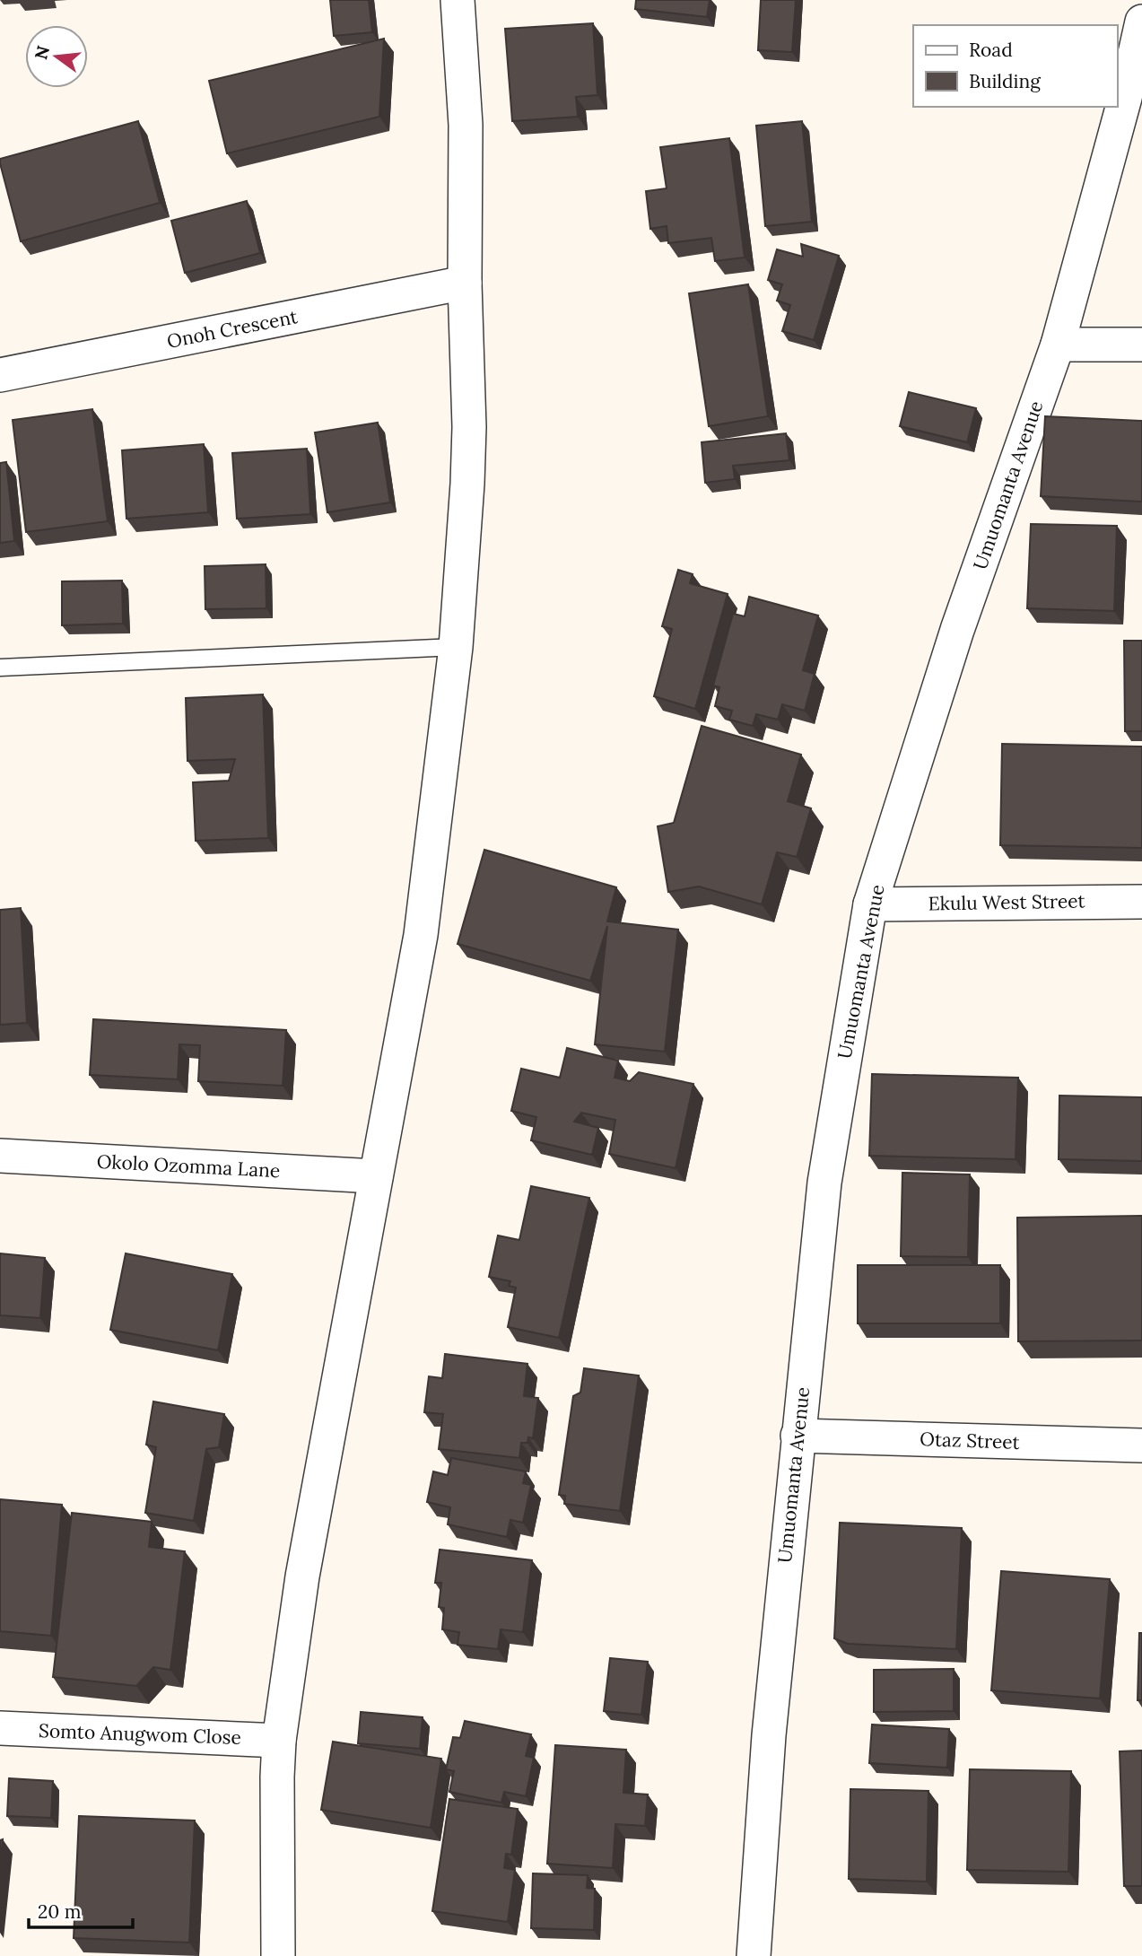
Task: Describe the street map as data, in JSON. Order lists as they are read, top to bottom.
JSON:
{
  "streets": {
    "street": [
      "Onoh Crescent",
      "Umuomanta Avenue",
      "Ekulu West Street",
      "Okolo Ozomma Lane",
      "Otaz Street",
      "Somto Anugwom Close"
    ]
  },
  "crossings": [
    ["Umuomanta Avenue", "Ekulu West Street"],
    ["Umuomanta Avenue", "Otaz Street"]
  ],
  "legend": ["Road", "Building"],
  "scale_bar": "20 m",
  "north": "left"
}
